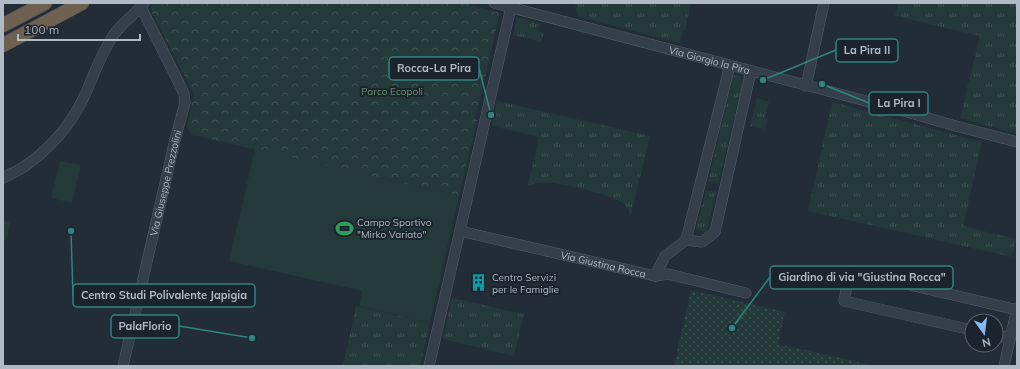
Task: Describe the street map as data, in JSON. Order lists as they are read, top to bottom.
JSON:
{
  "streets": {
    "street": ["Via Giorgio la Pira", "Via Giuseppe Prezzolini", "Via Giustina Rocca"]
  },
  "parks": ["Parco Ecopoli"],
  "places": {
    "other": [
      "La Pira II",
      "La Pira I",
      "Rocca-La Pira",
      "Centro Studi Polivalente Japigia",
      "Giardino di via \"Giustina Rocca\"",
      "PalaFlorio"
    ],
    "sports": ["Campo Sportivo \"Mirko Variato\""],
    "building": ["Centro Servizi per le Famiglie"]
  },
  "scale_bar": "100 m",
  "north": "bottom"
}
